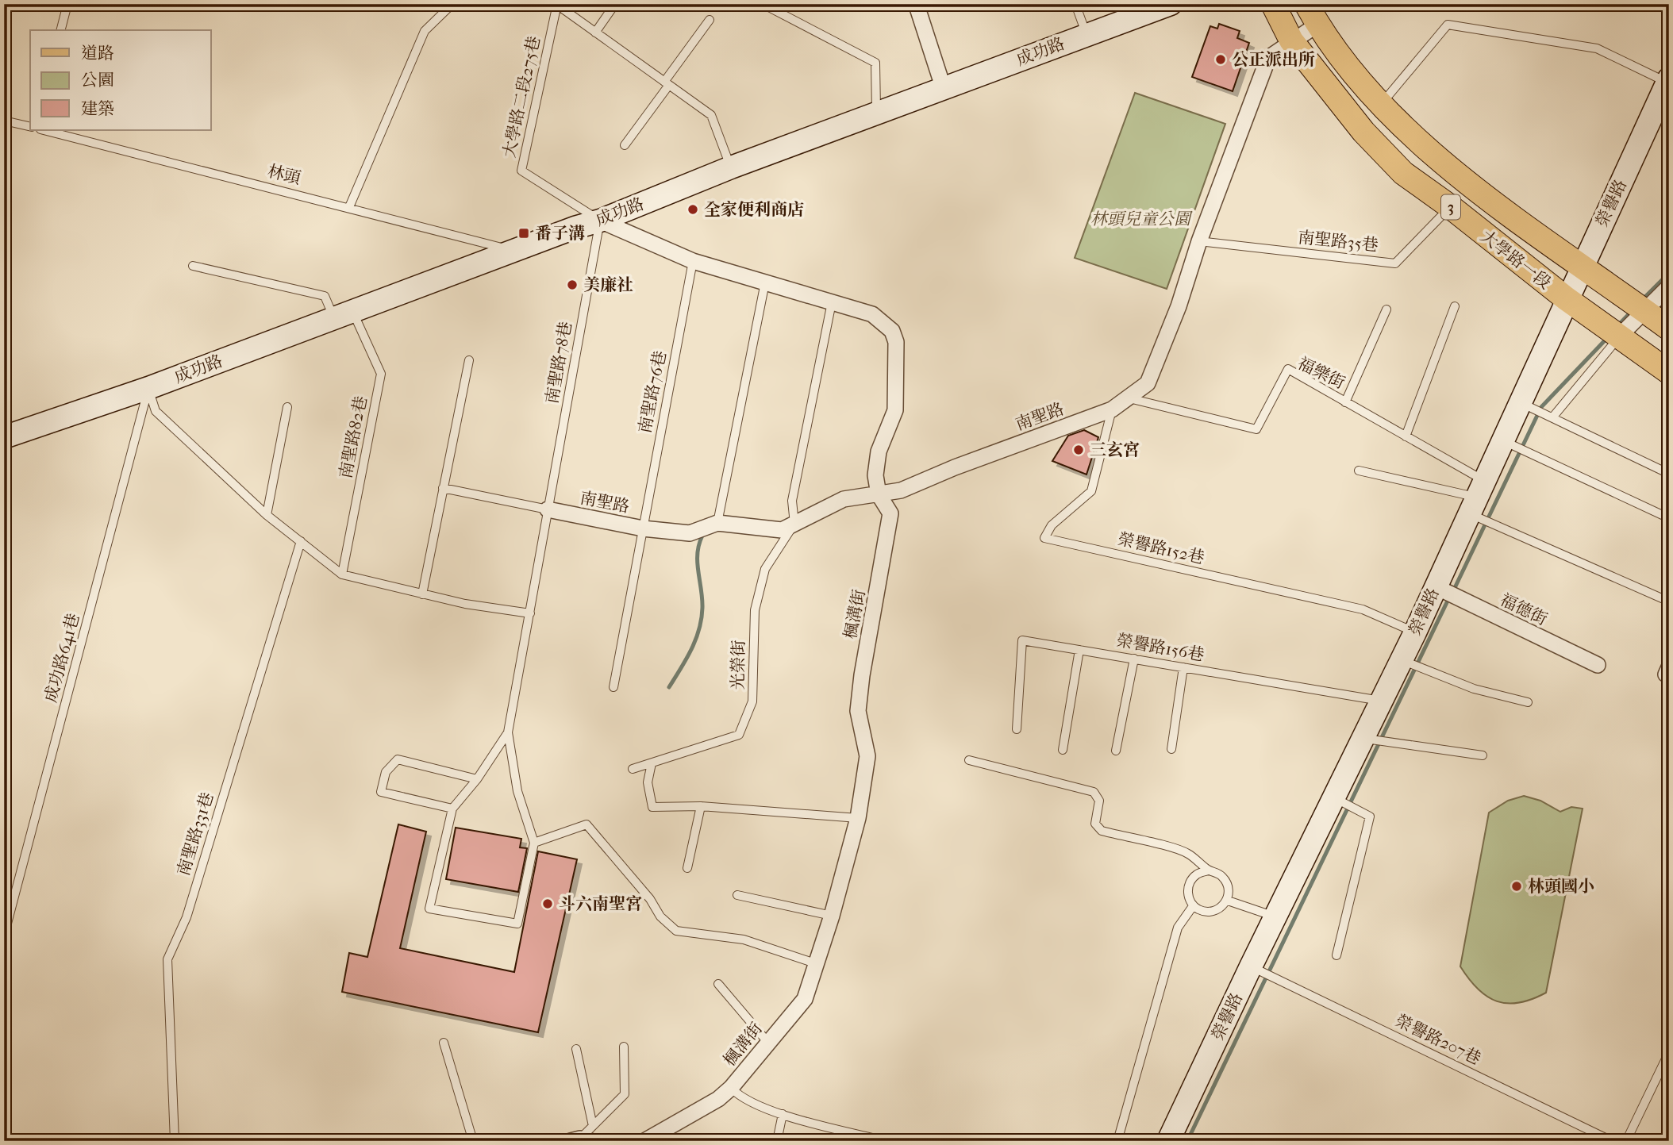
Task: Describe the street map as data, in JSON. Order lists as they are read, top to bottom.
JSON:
{
  "streets": {
    "main road": [
      "成功路",
      "榮譽路",
      "3",
      "大學路一段"
    ],
    "street": ["南聖路", "福德街", "楓溝街"],
    "lane": [
      "大學路二段275巷",
      "林頭",
      "南聖路35巷",
      "南聖路78巷",
      "福樂街",
      "南聖路76巷",
      "南聖路82巷",
      "榮譽路152巷",
      "榮譽路156巷",
      "成功路641巷",
      "光榮街",
      "南聖路331巷",
      "榮譽路207巷"
    ]
  },
  "crossings": [
    ["成功路", "大學路二段275巷"],
    ["成功路", "林頭"],
    ["成功路", "南聖路78巷"],
    ["成功路", "南聖路82巷"],
    ["成功路", "楓溝街"],
    ["成功路", "成功路641巷"],
    ["大學路二段275巷", "南聖路78巷"],
    ["大學路二段275巷", "楓溝街"],
    ["榮譽路", "大學路一段"],
    ["榮譽路", "福樂街"],
    ["榮譽路", "榮譽路152巷"],
    ["榮譽路", "福德街"],
    ["榮譽路", "榮譽路156巷"],
    ["榮譽路", "榮譽路207巷"],
    ["南聖路35巷", "大學路一段"],
    ["南聖路35巷", "南聖路"],
    ["大學路一段", "南聖路"],
    ["南聖路78巷", "南聖路"],
    ["南聖路78巷", "楓溝街"],
    ["福樂街", "南聖路"],
    ["南聖路76巷", "南聖路"],
    ["南聖路76巷", "楓溝街"],
    ["南聖路", "榮譽路152巷"],
    ["南聖路", "楓溝街"],
    ["南聖路", "光榮街"]
  ],
  "parks": ["林頭兒童公園"],
  "places": {
    "other": [
      "公正派出所",
      "全家便利商店",
      "美廉社",
      "三玄宮",
      "林頭國小",
      "斗六南聖宮"
    ],
    "transit": ["番子溝"]
  },
  "legend": ["道路", "公園", "建築"]
}
